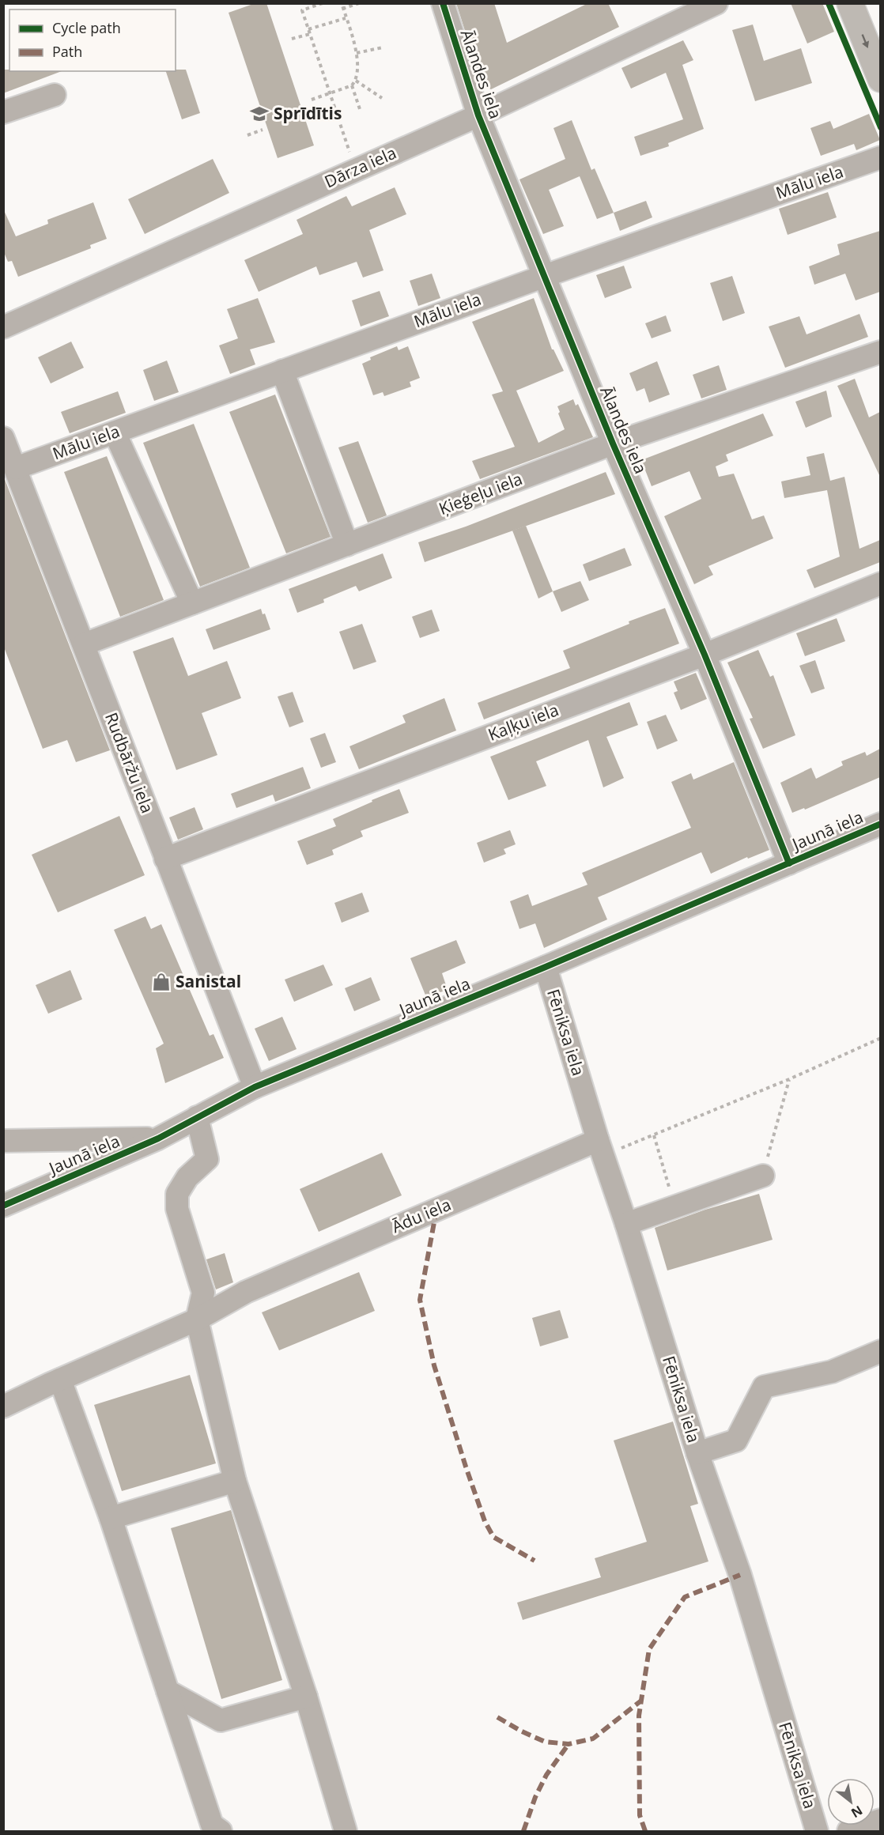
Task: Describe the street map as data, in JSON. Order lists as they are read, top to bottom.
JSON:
{
  "streets": {
    "street": [
      "Ālandes iela",
      "Dārza iela",
      "Mālu iela",
      "Ķieģeļu iela",
      "Kaļķu iela",
      "Rudbāržu iela",
      "Jaunā iela",
      "Fēniksa iela",
      "Ādu iela"
    ]
  },
  "crossings": [
    ["Ālandes iela", "Dārza iela"],
    ["Ālandes iela", "Mālu iela"],
    ["Ālandes iela", "Ķieģeļu iela"],
    ["Ālandes iela", "Kaļķu iela"],
    ["Ālandes iela", "Jaunā iela"],
    ["Mālu iela", "Rudbāržu iela"],
    ["Ķieģeļu iela", "Rudbāržu iela"],
    ["Kaļķu iela", "Rudbāržu iela"],
    ["Rudbāržu iela", "Jaunā iela"],
    ["Jaunā iela", "Fēniksa iela"],
    ["Fēniksa iela", "Ādu iela"]
  ],
  "places": {
    "school or university": ["Sprīdītis"],
    "shop": ["Sanistal"]
  },
  "legend": ["Cycle path", "Path"],
  "north": "bottom right"
}
